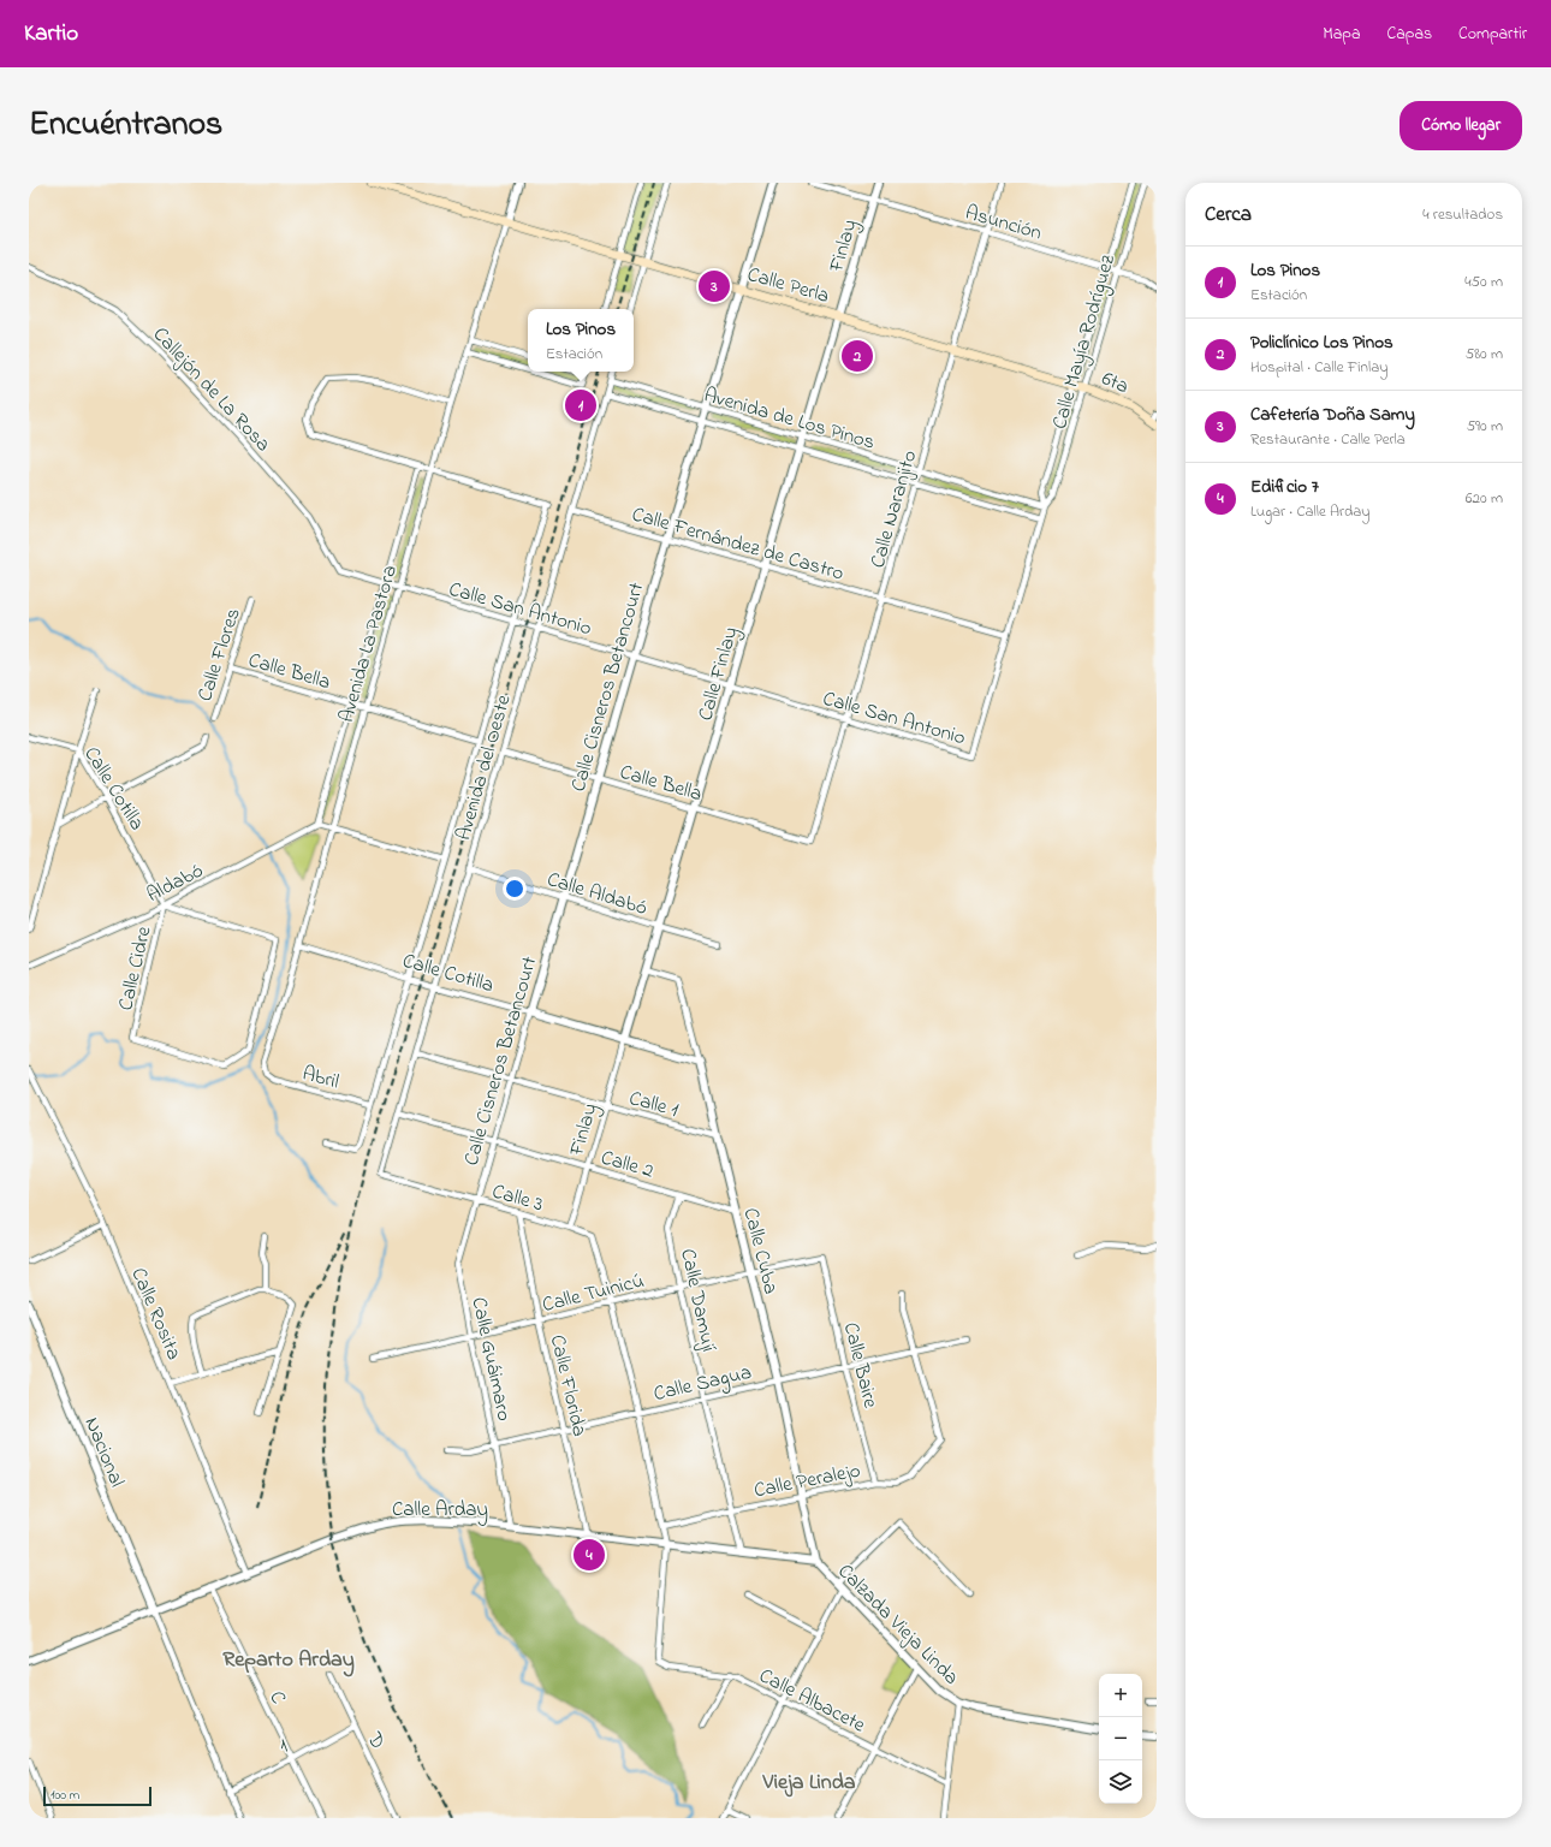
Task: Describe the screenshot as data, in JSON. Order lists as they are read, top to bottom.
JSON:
{
  "streets": {
    "main road": ["Calle Perla", "6ta"],
    "street": [
      "Asunción",
      "Finlay",
      "Calle Mayía Rodríguez",
      "Callejón de La Rosa",
      "Avenida de Los Pinos",
      "Calle Naranjito",
      "Calle Fernández de Castro",
      "Calle San Antonio",
      "Avenida La Pastora",
      "Calle Flores",
      "Calle Bella",
      "Calle Finlay",
      "Calle Cisneros Betancourt",
      "Avenida del Oeste",
      "Calle Cotilla",
      "Aldabó",
      "Calle Aldabó",
      "Calle Cidre",
      "Abril",
      "Calle 1",
      "Calle 2",
      "Calle 3",
      "Calle Cuba",
      "Calle Tuinicú",
      "Calle Damují",
      "Calle Rosita",
      "Calle Guáimaro",
      "Calle Baire",
      "Calle Sagua",
      "Calle Florida",
      "Nacional",
      "Calle Peralejo",
      "Calle Arday",
      "Calzada Vieja Linda",
      "C",
      "Calle Albacete",
      "D",
      "1"
    ]
  },
  "crossings": [
    ["Asunción", "Finlay"],
    ["Asunción", "Calle Mayía Rodríguez"],
    ["Asunción", "Calle Naranjito"],
    ["Finlay", "Calle Perla"],
    ["Finlay", "Calle Finlay"],
    ["Finlay", "Calle Cotilla"],
    ["Finlay", "Calle 1"],
    ["Finlay", "Calle 2"],
    ["Finlay", "Calle 3"],
    ["Calle Perla", "Calle Mayía Rodríguez"],
    ["Calle Perla", "6ta"],
    ["Calle Perla", "Calle Naranjito"],
    ["Calle Perla", "Avenida La Pastora"],
    ["Calle Perla", "Calle Finlay"],
    ["Calle Perla", "Calle Cisneros Betancourt"],
    ["Calle Mayía Rodríguez", "6ta"],
    ["Calle Mayía Rodríguez", "Avenida de Los Pinos"],
    ["Calle Mayía Rodríguez", "Calle Fernández de Castro"],
    ["Calle Mayía Rodríguez", "Calle San Antonio"],
    ["Callejón de La Rosa", "Calle San Antonio"],
    ["Avenida de Los Pinos", "Calle Naranjito"],
    ["Avenida de Los Pinos", "Calle Finlay"],
    ["Avenida de Los Pinos", "Calle Cisneros Betancourt"],
    ["Avenida de Los Pinos", "Avenida del Oeste"],
    ["Calle Naranjito", "Calle Fernández de Castro"],
    ["Calle Naranjito", "Calle San Antonio"],
    ["Calle Naranjito", "Calle Bella"],
    ["Calle Fernández de Castro", "Calle Finlay"],
    ["Calle Fernández de Castro", "Calle Cisneros Betancourt"],
    ["Calle Fernández de Castro", "Avenida del Oeste"],
    ["Calle San Antonio", "Avenida La Pastora"],
    ["Calle San Antonio", "Calle Finlay"],
    ["Calle San Antonio", "Calle Cisneros Betancourt"],
    ["Calle San Antonio", "Avenida del Oeste"],
    ["Avenida La Pastora", "Calle Bella"],
    ["Avenida La Pastora", "Avenida del Oeste"],
    ["Avenida La Pastora", "Calle Cotilla"],
    ["Avenida La Pastora", "Aldabó"],
    ["Avenida La Pastora", "Abril"],
    ["Calle Flores", "Calle Bella"],
    ["Calle Bella", "Calle Finlay"],
    ["Calle Bella", "Calle Cisneros Betancourt"],
    ["Calle Bella", "Avenida del Oeste"],
    ["Calle Finlay", "Calle Cotilla"],
    ["Calle Finlay", "Calle Aldabó"],
    ["Calle Finlay", "Calle Cuba"],
    ["Calle Cisneros Betancourt", "Calle Cotilla"],
    ["Calle Cisneros Betancourt", "Calle Aldabó"],
    ["Calle Cisneros Betancourt", "Calle 1"],
    ["Calle Cisneros Betancourt", "Calle 2"],
    ["Calle Cisneros Betancourt", "Calle 3"],
    ["Calle Cisneros Betancourt", "Calle Guáimaro"],
    ["Avenida del Oeste", "Calle Cotilla"],
    ["Avenida del Oeste", "Calle Aldabó"],
    ["Avenida del Oeste", "Abril"],
    ["Avenida del Oeste", "Calle 1"],
    ["Avenida del Oeste", "Calle 2"],
    ["Avenida del Oeste", "Calle 3"],
    ["Calle Cotilla", "Aldabó"],
    ["Calle Cotilla", "Calle Cidre"],
    ["Calle Cotilla", "Calle Cuba"],
    ["Aldabó", "Calle Cidre"],
    ["Calle 1", "Calle Cuba"],
    ["Calle 2", "Calle Cuba"],
    ["Calle 2", "Calle Damují"],
    ["Calle 3", "Calle Tuinicú"],
    ["Calle 3", "Calle Guáimaro"],
    ["Calle 3", "Calle Florida"],
    ["Calle Cuba", "Calle Tuinicú"],
    ["Calle Cuba", "Calle Sagua"],
    ["Calle Cuba", "Calle Peralejo"],
    ["Calle Cuba", "Calle Arday"],
    ["Calle Cuba", "Calzada Vieja Linda"],
    ["Calle Tuinicú", "Calle Damují"],
    ["Calle Tuinicú", "Calle Guáimaro"],
    ["Calle Tuinicú", "Calle Baire"],
    ["Calle Tuinicú", "Calle Florida"],
    ["Calle Damují", "Calle Sagua"],
    ["Calle Damují", "Calle Peralejo"],
    ["Calle Damují", "Calle Arday"],
    ["Calle Rosita", "Calle Arday"],
    ["Calle Guáimaro", "Calle Sagua"],
    ["Calle Guáimaro", "Calle Arday"],
    ["Calle Baire", "Calle Sagua"],
    ["Calle Baire", "Calle Peralejo"],
    ["Calle Sagua", "Calle Florida"],
    ["Calle Sagua", "Calle Peralejo"],
    ["Calle Florida", "Calle Arday"],
    ["Nacional", "Calle Arday"],
    ["Calle Arday", "Calzada Vieja Linda"],
    ["Calle Arday", "C"],
    ["Calle Arday", "Calle Albacete"],
    ["C", "1"],
    ["D", "1"]
  ],
  "districts": ["Reparto Arday", "Vieja Linda"],
  "scale_bar": "100 m",
  "page": {
    "header": "Kartio",
    "nav": ["Mapa", "Capas", "Compartir"],
    "title": "Encuéntranos",
    "buttons": "Cómo llegar",
    "heading": ["Cerca", "4 resultados"],
    "list": [
      {
        "mark": "1",
        "name": "Los Pinos",
        "note": "Estación",
        "value": "450 m"
      },
      {
        "mark": "2",
        "name": "Policlínico Los Pinos",
        "note": "Hospital · Calle Finlay",
        "value": "580 m"
      },
      {
        "mark": "3",
        "name": "Cafetería Doña Samy",
        "note": "Restaurante · Calle Perla",
        "value": "590 m"
      },
      {
        "mark": "4",
        "name": "Edificio 7",
        "note": "Lugar · Calle Arday",
        "value": "620 m"
      }
    ],
    "pins": [
      "3",
      "2",
      "1",
      "4"
    ],
    "popup": ["Los Pinos", "Estación"],
    "map_buttons": ["+", "−"],
    "scale": "100 m"
  }
}
